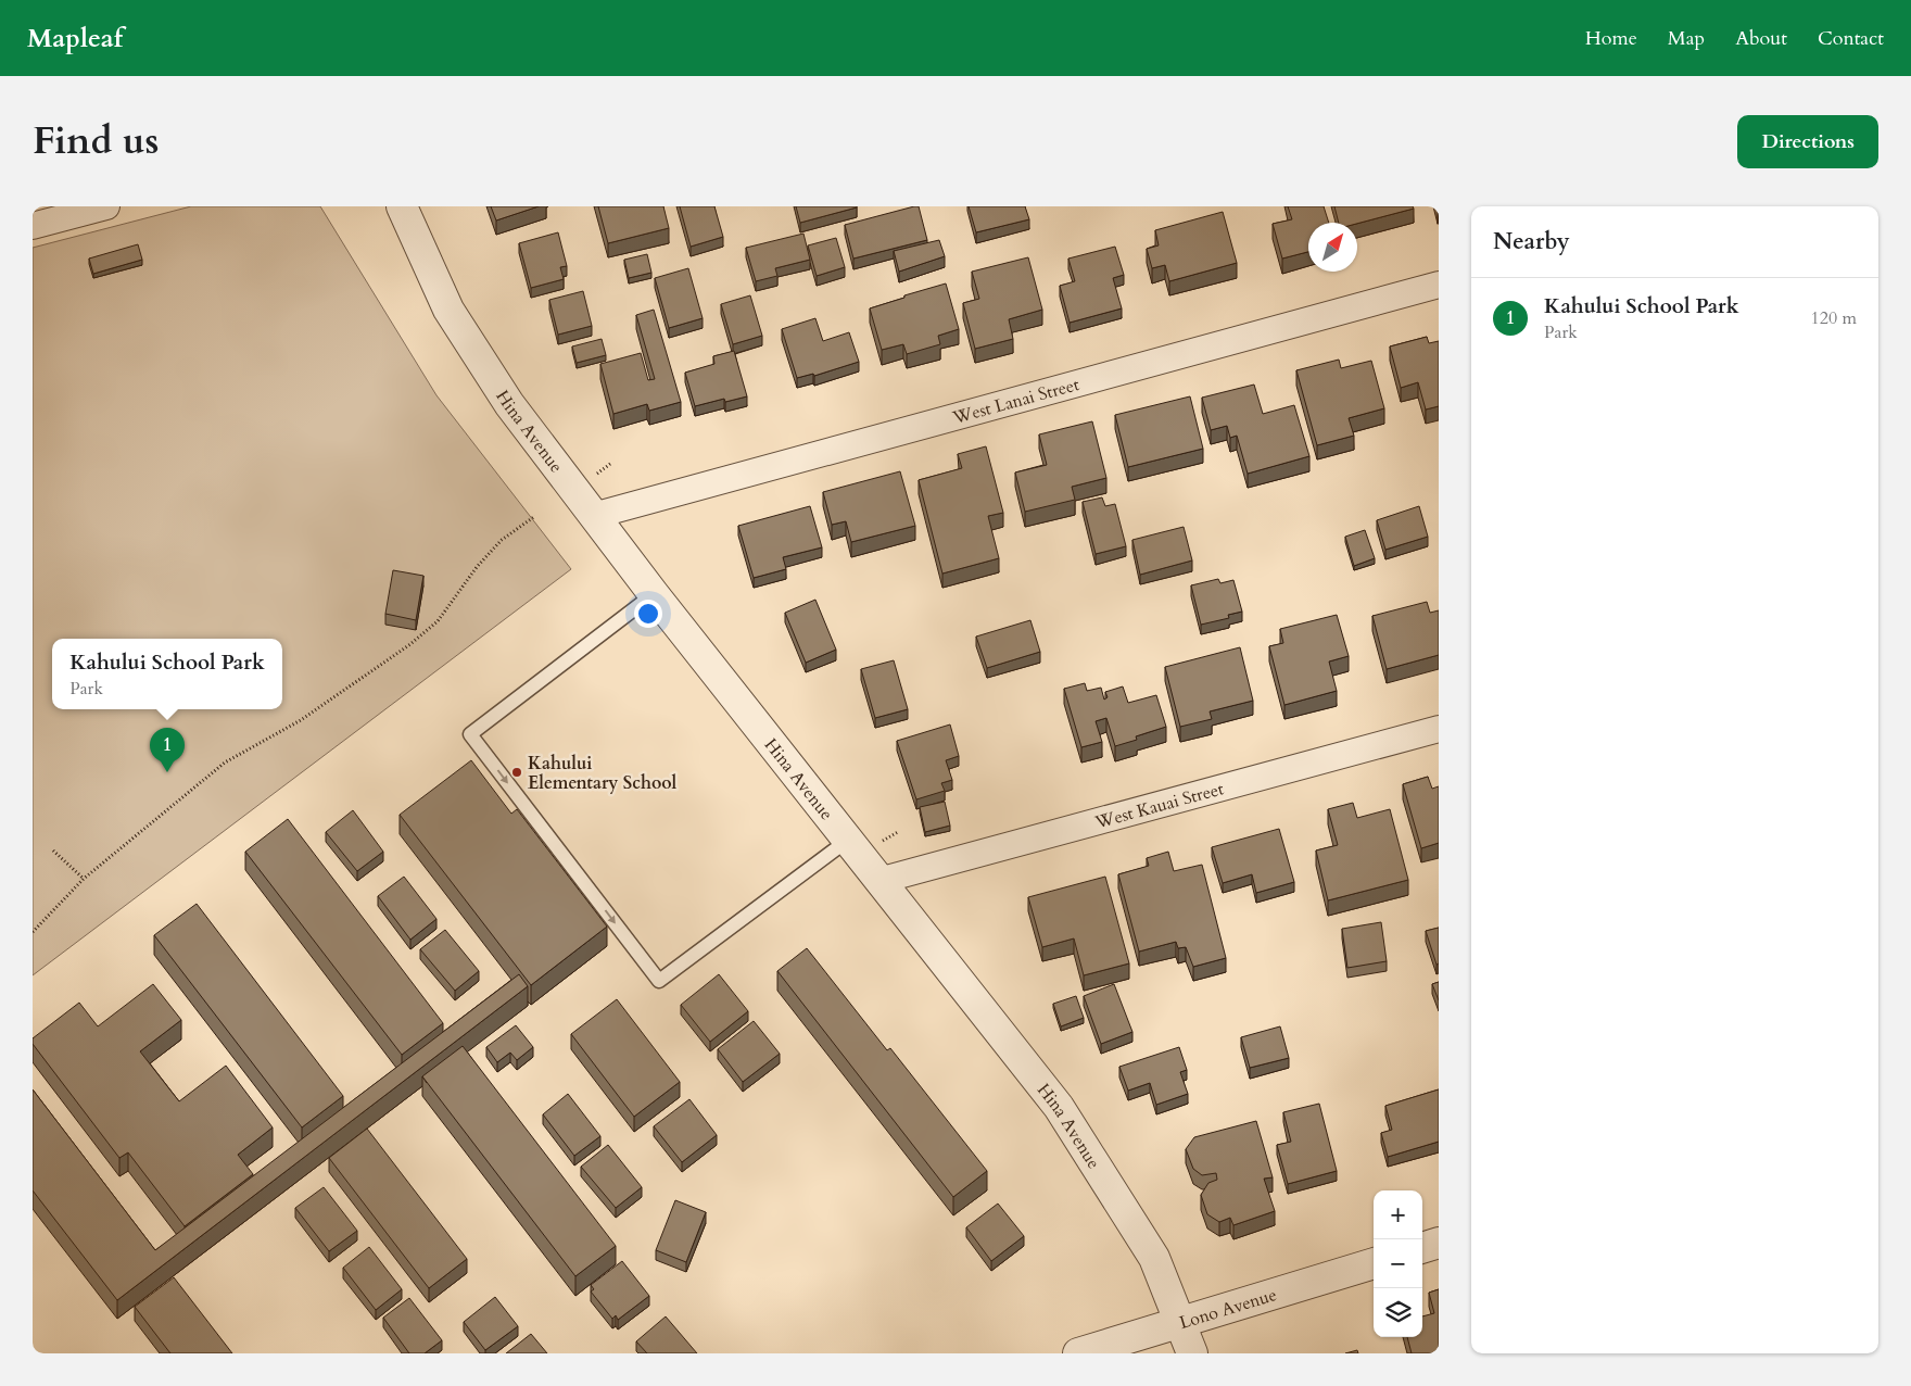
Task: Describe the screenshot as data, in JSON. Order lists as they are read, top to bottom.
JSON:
{
  "streets": {
    "street": [
      "West Lanai Street",
      "Hina Avenue",
      "West Kauai Street",
      "Lono Avenue"
    ]
  },
  "crossings": [
    ["West Lanai Street", "Hina Avenue"],
    ["Hina Avenue", "West Kauai Street"],
    ["Hina Avenue", "Lono Avenue"]
  ],
  "places": ["Kahului Elementary School"],
  "north": "top right",
  "page": {
    "header": "Mapleaf",
    "nav": [
      "Home",
      "Map",
      "About",
      "Contact"
    ],
    "title": "Find us",
    "buttons": "Directions",
    "heading": "Nearby",
    "list": [
      {
        "mark": "1",
        "name": "Kahului School Park",
        "note": "Park",
        "value": "120 m"
      }
    ],
    "popup": ["Kahului School Park", "Park"],
    "pins": "1",
    "map_buttons": ["+", "−"]
  }
}
